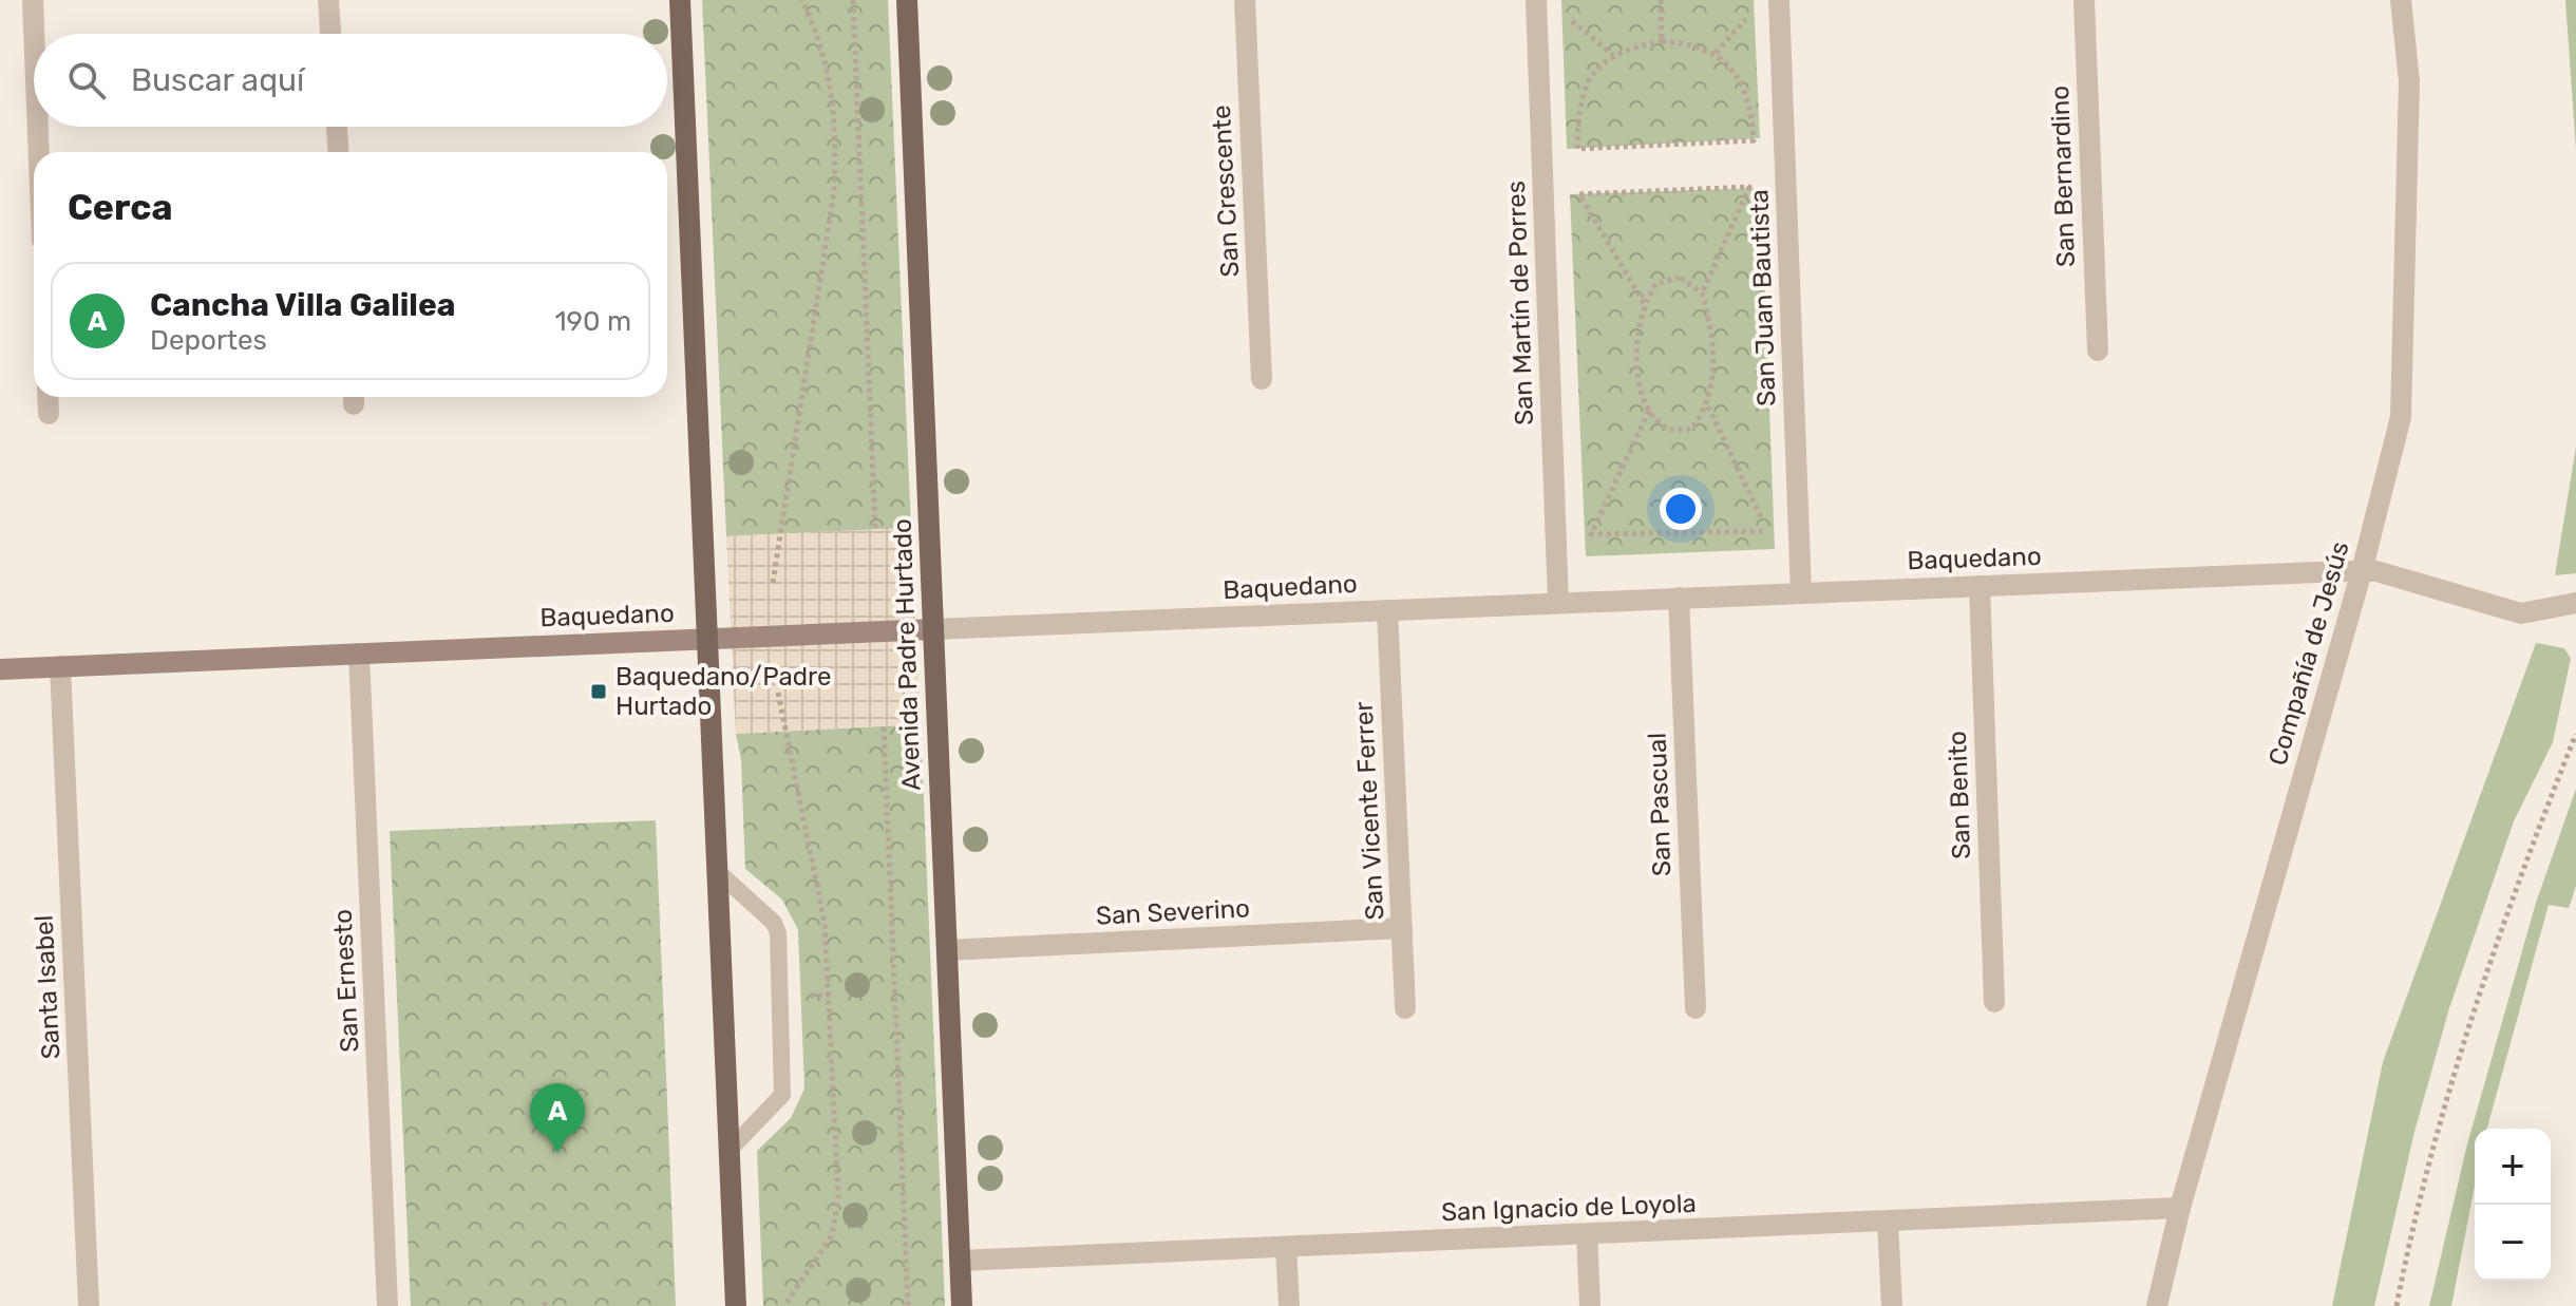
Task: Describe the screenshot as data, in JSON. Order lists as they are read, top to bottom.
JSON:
{
  "streets": {
    "main road": ["Avenida Padre Hurtado"],
    "street": [
      "San Bernardino",
      "San Crescente",
      "San Juan Bautista",
      "San Martín de Porres",
      "Baquedano",
      "Compañía de Jesús",
      "San Benito",
      "San Pascual",
      "San Vicente Ferrer",
      "San Severino",
      "San Ernesto",
      "Santa Isabel",
      "San Ignacio de Loyola"
    ]
  },
  "crossings": [
    ["San Juan Bautista", "Baquedano"],
    ["San Martín de Porres", "Baquedano"],
    ["Baquedano", "Compañía de Jesús"],
    ["Baquedano", "Avenida Padre Hurtado"],
    ["Baquedano", "San Benito"],
    ["Baquedano", "San Pascual"],
    ["Baquedano", "San Vicente Ferrer"],
    ["Baquedano", "San Ernesto"],
    ["Baquedano", "Santa Isabel"],
    ["Compañía de Jesús", "San Ignacio de Loyola"],
    ["Avenida Padre Hurtado", "San Severino"],
    ["Avenida Padre Hurtado", "San Ignacio de Loyola"],
    ["San Vicente Ferrer", "San Severino"]
  ],
  "places": {
    "transit": ["Baquedano/Padre Hurtado"]
  },
  "page": {
    "search": "Buscar aquí",
    "heading": "Cerca",
    "list": [
      {
        "mark": "A",
        "name": "Cancha Villa Galilea",
        "note": "Deportes",
        "value": "190 m"
      }
    ],
    "pins": "A",
    "map_buttons": ["+", "−"]
  }
}
